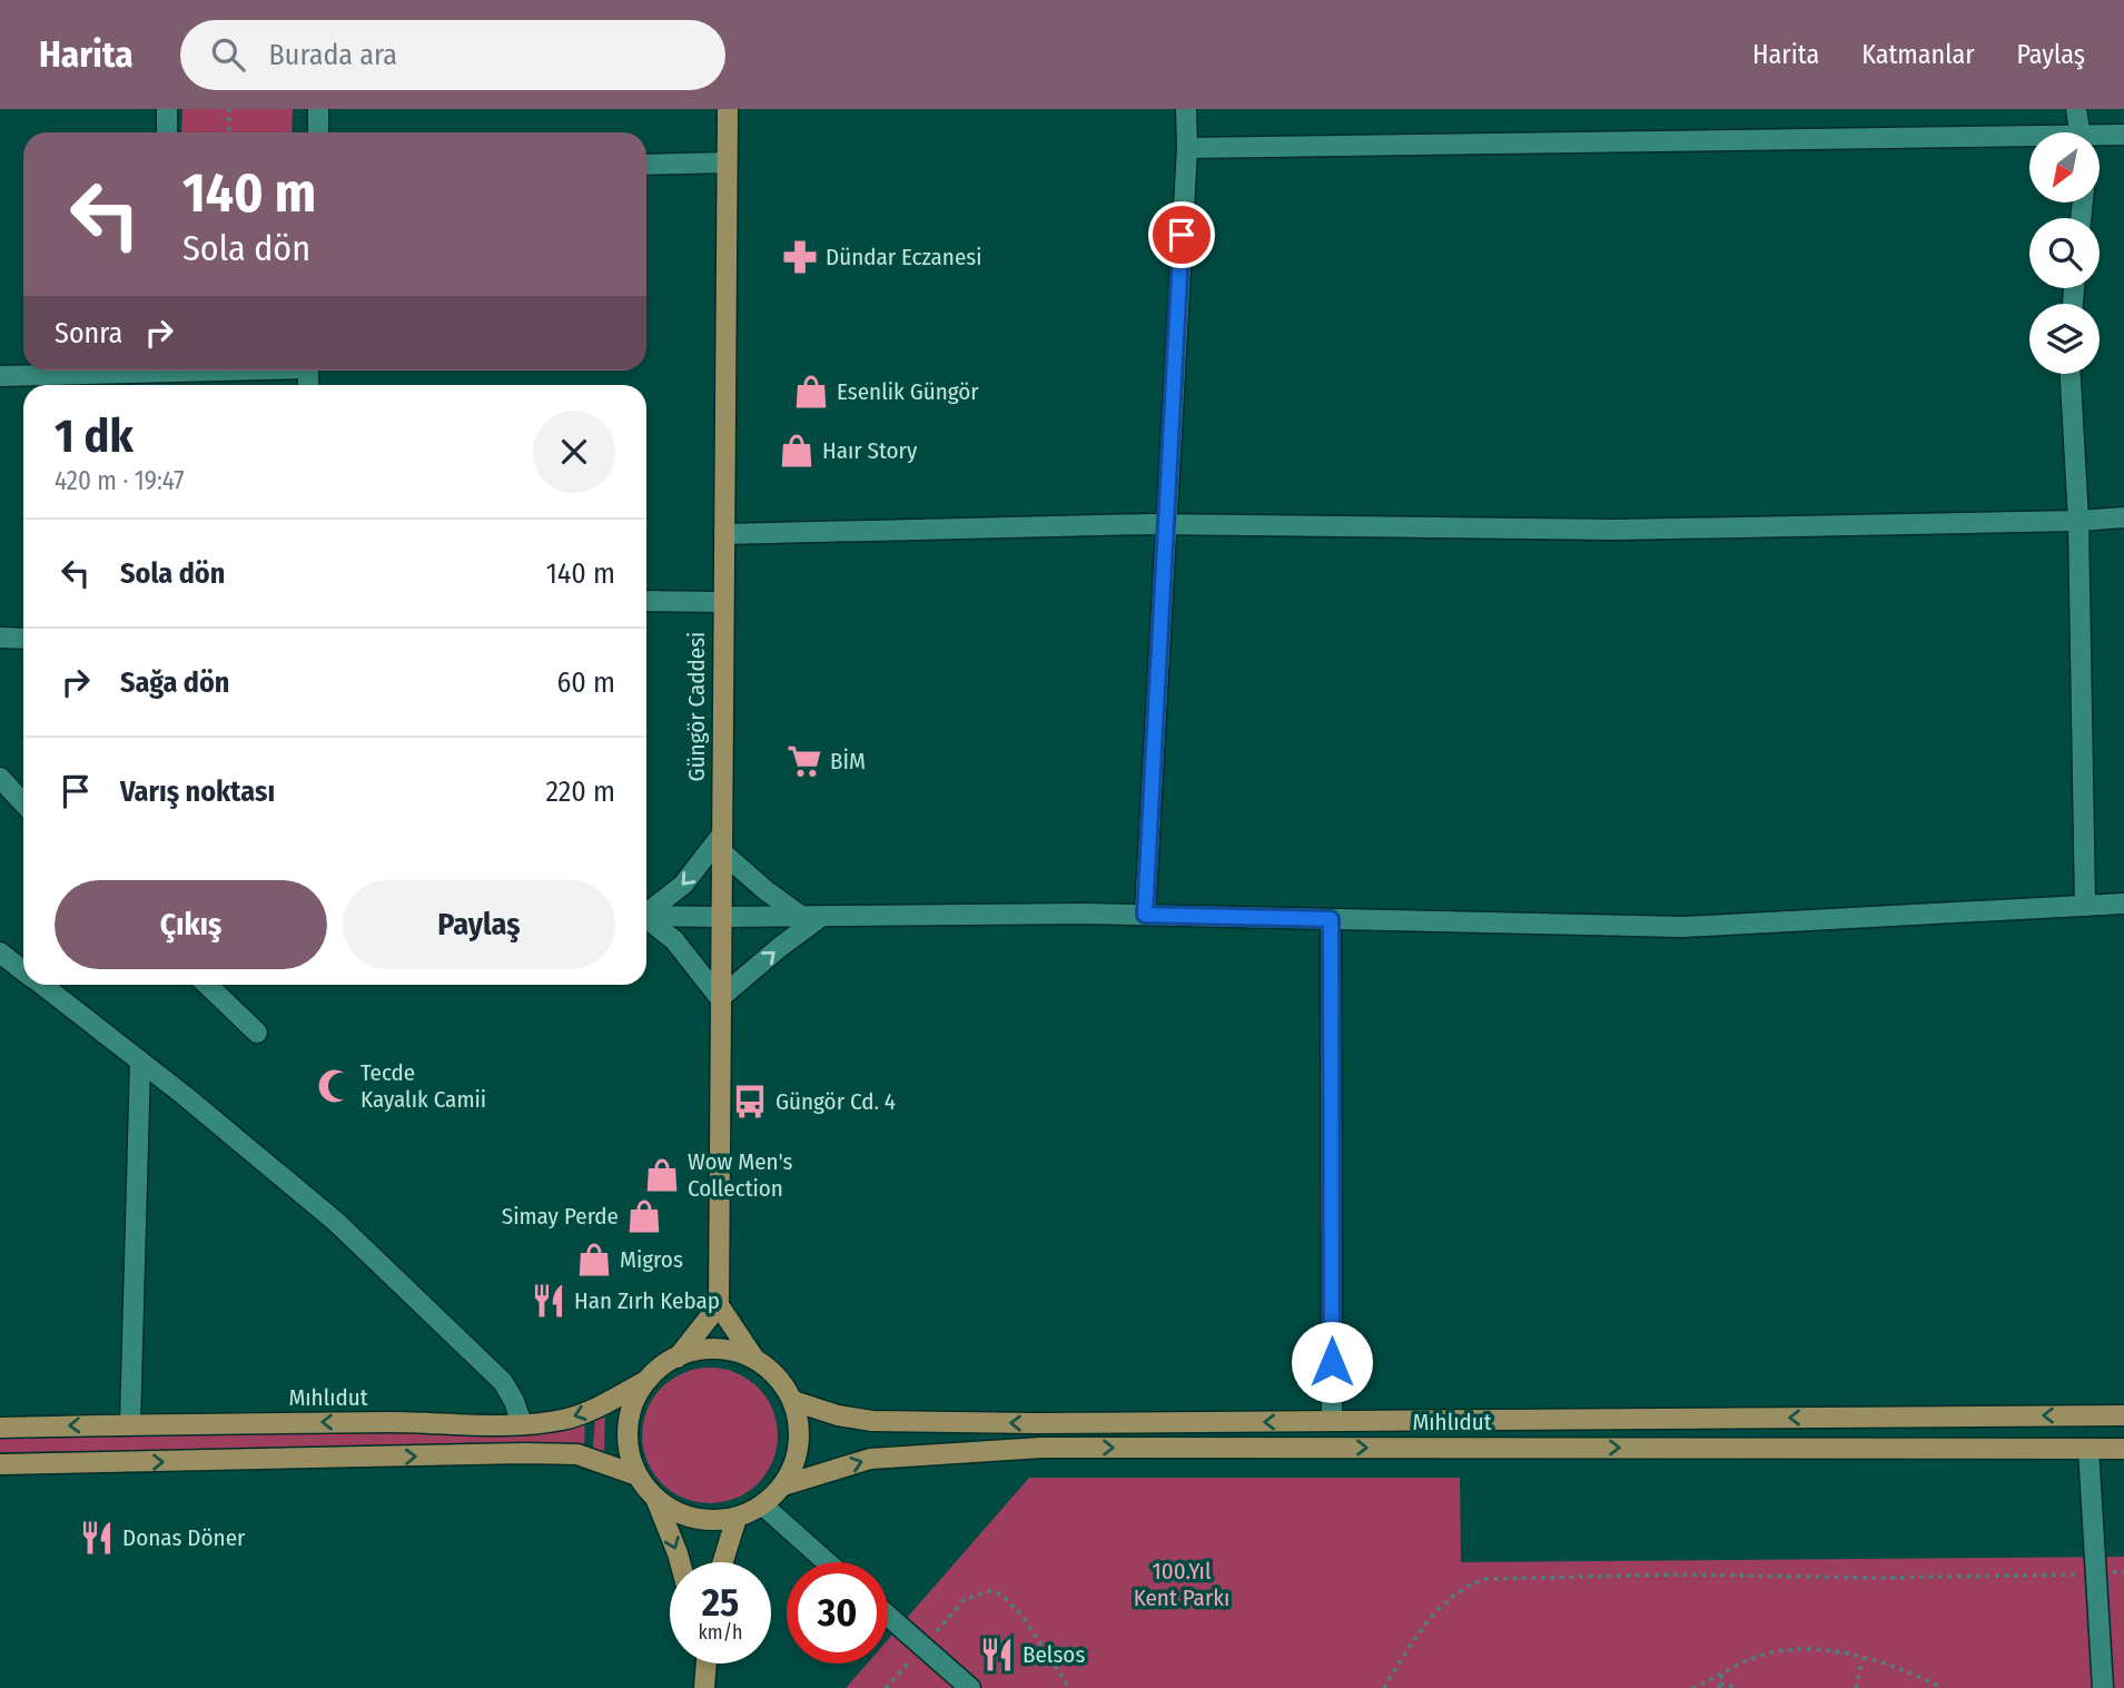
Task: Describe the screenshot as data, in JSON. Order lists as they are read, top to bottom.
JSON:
{
  "streets": {
    "main road": ["Güngör Caddesi", "Mıhlıdut"]
  },
  "parks": ["100.Yıl Kent Parkı"],
  "places": {
    "pharmacy": ["Dündar Eczanesi"],
    "shop": [
      "Esenlik Güngör",
      "Haır Story",
      "Wow Men's Collection",
      "Simay Perde",
      "Migros"
    ],
    "supermarket": ["BİM"],
    "mosque": ["Tecde Kayalık Camii"],
    "bus stop": ["Güngör Cd. 4"],
    "restaurant": ["Han Zırh Kebap", "Donas Döner", "Belsos"]
  },
  "north": "bottom left",
  "page": {
    "header": "Harita",
    "search": "Burada ara",
    "nav": ["Harita", "Katmanlar", "Paylaş"],
    "turn": ["140 m", "Sola dön"],
    "then": "Sonra",
    "heading": ["1 dk", "420 m · 19:47"],
    "list": [
      {
        "name": "Sola dön",
        "value": "140 m"
      },
      {
        "name": "Sağa dön",
        "value": "60 m"
      },
      {
        "name": "Varış noktası",
        "value": "220 m"
      }
    ],
    "buttons": ["Çıkış", "Paylaş"],
    "speed": "25 km/h",
    "limit": "30"
  }
}
